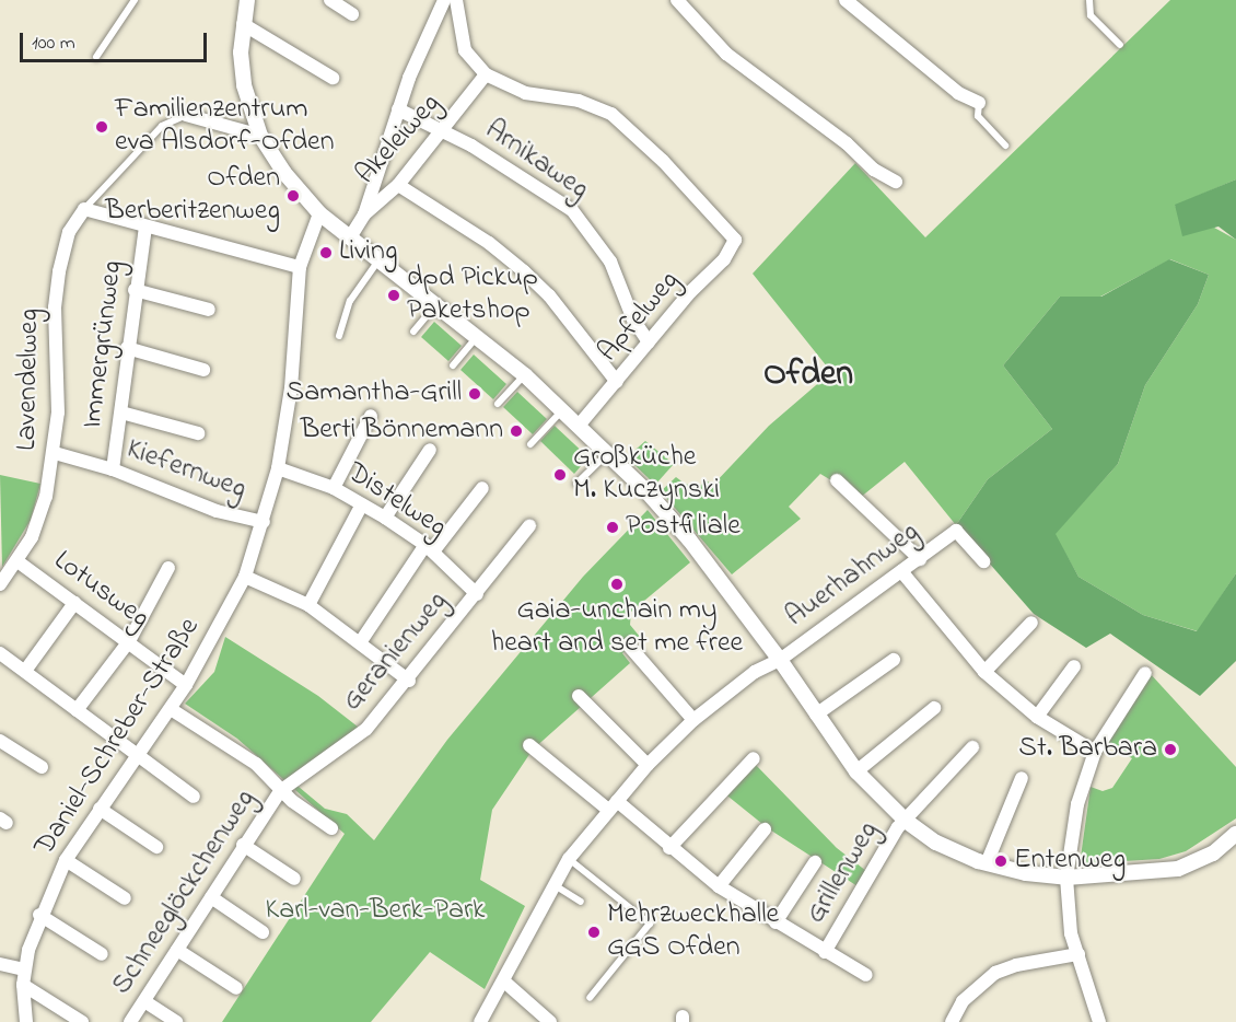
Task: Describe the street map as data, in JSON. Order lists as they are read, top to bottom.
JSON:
{
  "streets": {
    "street": [
      "Akeleiweg",
      "Arnikaweg",
      "Apfelweg",
      "Immergrünweg",
      "Lavendelweg",
      "Kiefernweg",
      "Distelweg",
      "Auerhahnweg",
      "Lotusweg",
      "Geranienweg",
      "Daniel-Schreber-Straße",
      "Grillenweg",
      "Schneeglöckchenweg"
    ]
  },
  "crossings": [
    ["Akeleiweg", "Arnikaweg"],
    ["Akeleiweg", "Apfelweg"],
    ["Arnikaweg", "Apfelweg"],
    ["Immergrünweg", "Kiefernweg"],
    ["Lavendelweg", "Kiefernweg"],
    ["Lavendelweg", "Lotusweg"],
    ["Kiefernweg", "Daniel-Schreber-Straße"],
    ["Distelweg", "Geranienweg"],
    ["Distelweg", "Daniel-Schreber-Straße"],
    ["Lotusweg", "Daniel-Schreber-Straße"],
    ["Geranienweg", "Schneeglöckchenweg"]
  ],
  "districts": ["Ofden"],
  "parks": ["Karl-van-Berk-Park"],
  "places": [
    "Familienzentrum eva Alsdorf-Ofden",
    "Ofden Berberitzenweg",
    "Living",
    "dpd Pickup Paketshop",
    "Samantha-Grill",
    "Berti Bönnemann",
    "Großküche M. Kuczynski",
    "Postfiliale",
    "Gaia-unchain my heart and set me free",
    "St. Barbara",
    "Entenweg",
    "Mehrzweckhalle GGS Ofden"
  ],
  "scale_bar": "100 m"
}
